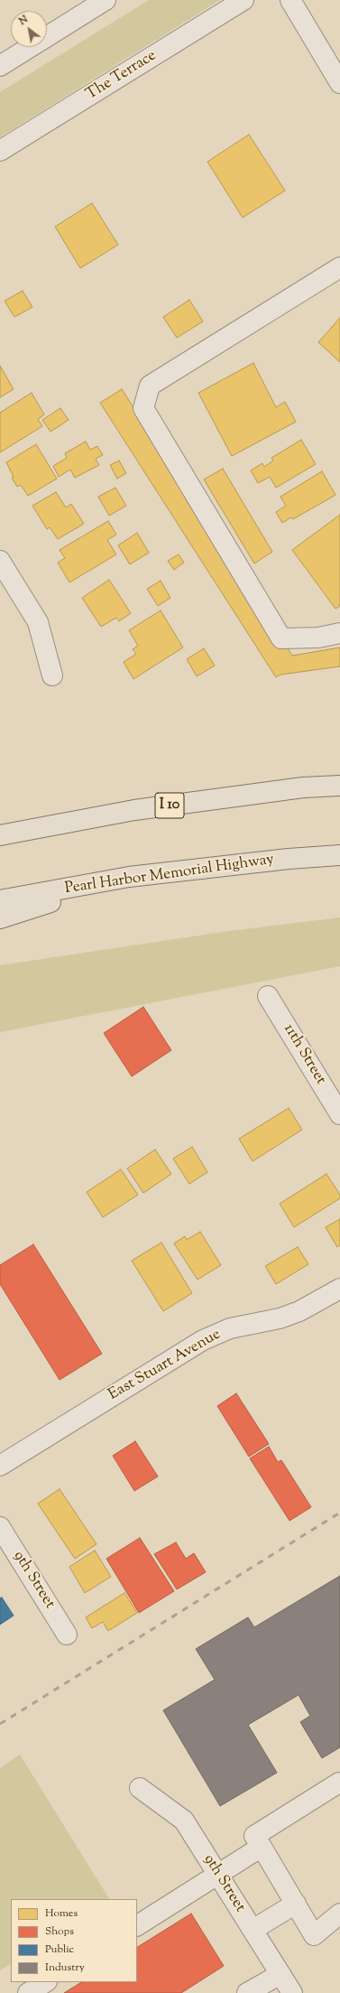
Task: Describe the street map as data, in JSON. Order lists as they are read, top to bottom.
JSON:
{
  "streets": {
    "highway": ["I 10", "Pearl Harbor Memorial Highway"],
    "street": [
      "The Terrace",
      "11th Street",
      "East Stuart Avenue",
      "9th Street"
    ]
  },
  "legend": [
    "Homes",
    "Shops",
    "Public",
    "Industry"
  ],
  "north": "top left"
}
